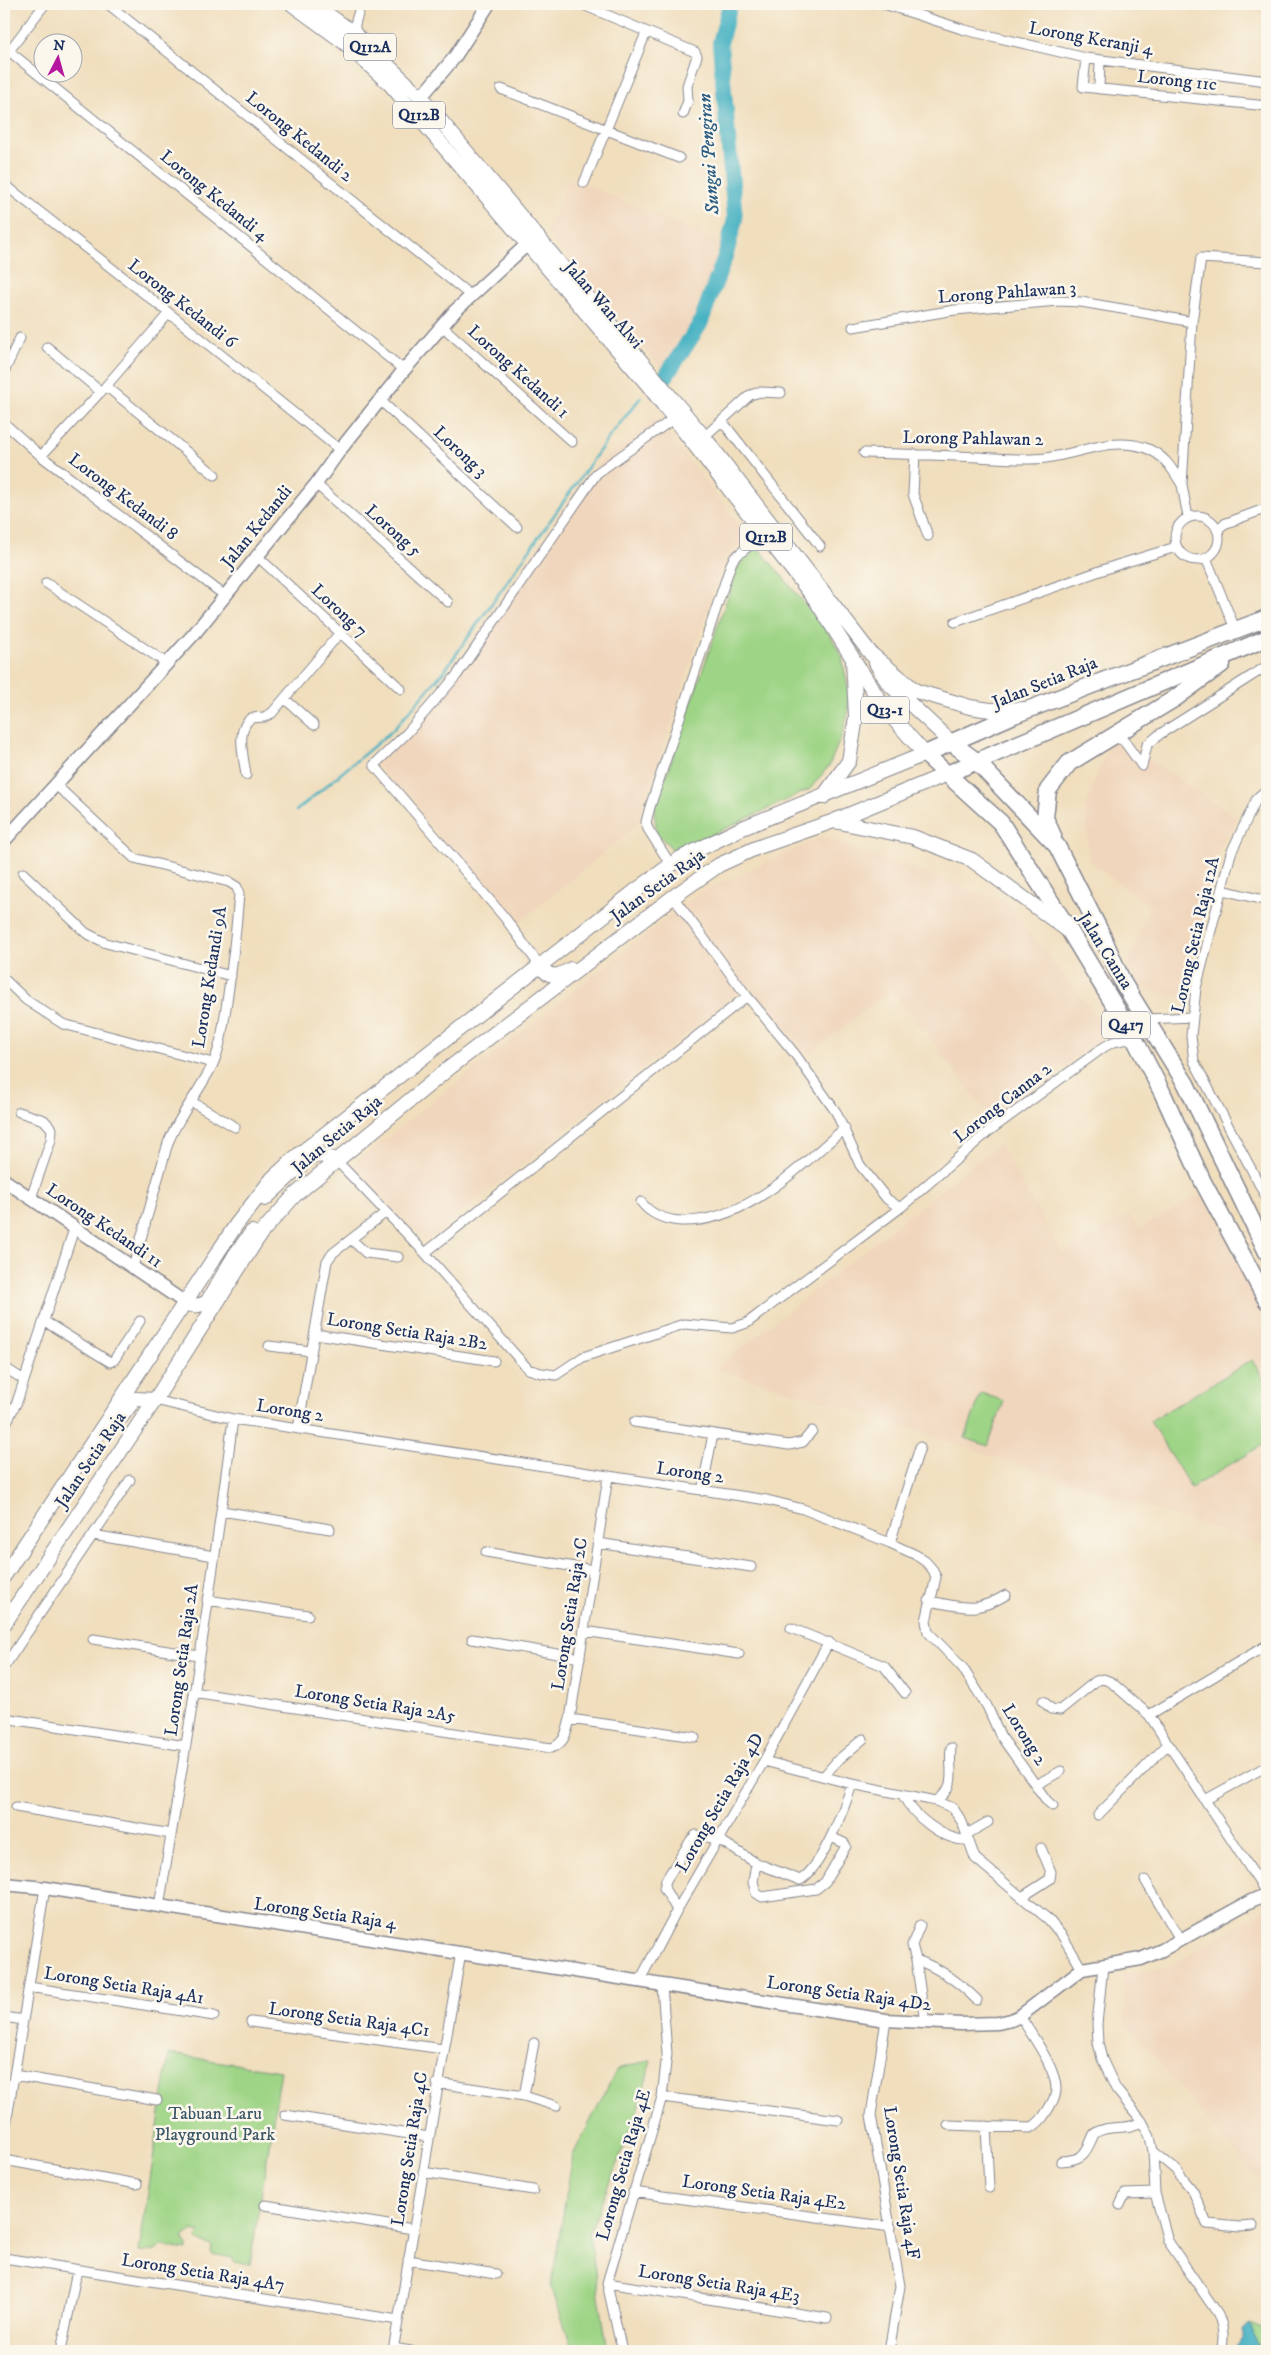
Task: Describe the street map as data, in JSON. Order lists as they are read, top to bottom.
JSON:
{
  "streets": {
    "highway": ["Jalan Setia Raja", "Jalan Canna", "Q417"],
    "main road": [
      "Q112A",
      "Q112B",
      "Jalan Wan Alwi",
      "Q13-1"
    ],
    "street": [
      "Lorong Keranji 4",
      "Lorong 11c",
      "Lorong Kedandi 2",
      "Lorong Kedandi 4",
      "Lorong Pahlawan 3",
      "Lorong Kedandi 6",
      "Lorong Kedandi 1",
      "Lorong Pahlawan 2",
      "Lorong 3",
      "Lorong Kedandi 8",
      "Jalan Kedandi",
      "Lorong 5",
      "Lorong 7",
      "Lorong Setia Raja 12A",
      "Lorong Kedandi 9A",
      "Lorong Canna 2",
      "Lorong Kedandi 11",
      "Lorong Setia Raja 2B2",
      "Lorong 2",
      "Lorong Setia Raja 2C",
      "Lorong Setia Raja 2A",
      "Lorong Setia Raja 2A5",
      "Lorong Setia Raja 4D",
      "Lorong Setia Raja 4",
      "Lorong Setia Raja 4A1",
      "Lorong Setia Raja 4D2",
      "Lorong Setia Raja 4C1",
      "Lorong Setia Raja 4C",
      "Lorong Setia Raja 4E",
      "Lorong Setia Raja 4F",
      "Lorong Setia Raja 4E2",
      "Lorong Setia Raja 4A7",
      "Lorong Setia Raja 4E3"
    ]
  },
  "crossings": [
    ["Lorong Keranji 4", "Lorong 11c"],
    ["Lorong Kedandi 2", "Jalan Kedandi"],
    ["Lorong Kedandi 4", "Jalan Kedandi"],
    ["Lorong Kedandi 6", "Jalan Kedandi"],
    ["Jalan Wan Alwi", "Jalan Kedandi"],
    ["Jalan Wan Alwi", "Jalan Canna"],
    ["Lorong Kedandi 1", "Jalan Kedandi"],
    ["Lorong 3", "Jalan Kedandi"],
    ["Lorong Kedandi 8", "Jalan Kedandi"],
    ["Jalan Kedandi", "Lorong 5"],
    ["Jalan Kedandi", "Lorong 7"],
    ["Jalan Kedandi", "Lorong Kedandi 9A"],
    ["Jalan Setia Raja", "Jalan Canna"],
    ["Jalan Setia Raja", "Q417"],
    ["Jalan Setia Raja", "Lorong Canna 2"],
    ["Jalan Setia Raja", "Lorong Kedandi 11"],
    ["Jalan Setia Raja", "Lorong 2"],
    ["Jalan Canna", "Q417"],
    ["Jalan Canna", "Lorong Canna 2"],
    ["Lorong Kedandi 9A", "Lorong Kedandi 11"],
    ["Lorong 2", "Lorong Setia Raja 2C"],
    ["Lorong 2", "Lorong Setia Raja 2A"],
    ["Lorong Setia Raja 2C", "Lorong Setia Raja 2A5"],
    ["Lorong Setia Raja 2A", "Lorong Setia Raja 2A5"],
    ["Lorong Setia Raja 2A", "Lorong Setia Raja 4"],
    ["Lorong Setia Raja 4D", "Lorong Setia Raja 4"],
    ["Lorong Setia Raja 4D", "Lorong Setia Raja 4D2"],
    ["Lorong Setia Raja 4", "Lorong Setia Raja 4D2"],
    ["Lorong Setia Raja 4", "Lorong Setia Raja 4C"],
    ["Lorong Setia Raja 4D2", "Lorong Setia Raja 4E"],
    ["Lorong Setia Raja 4D2", "Lorong Setia Raja 4F"],
    ["Lorong Setia Raja 4C1", "Lorong Setia Raja 4C"],
    ["Lorong Setia Raja 4C", "Lorong Setia Raja 4A7"],
    ["Lorong Setia Raja 4E", "Lorong Setia Raja 4E2"],
    ["Lorong Setia Raja 4E", "Lorong Setia Raja 4E3"],
    ["Lorong Setia Raja 4F", "Lorong Setia Raja 4E2"]
  ],
  "water": ["Sungai Pengiran"],
  "parks": ["Tabuan Laru Playground Park"],
  "north": "top"
}
